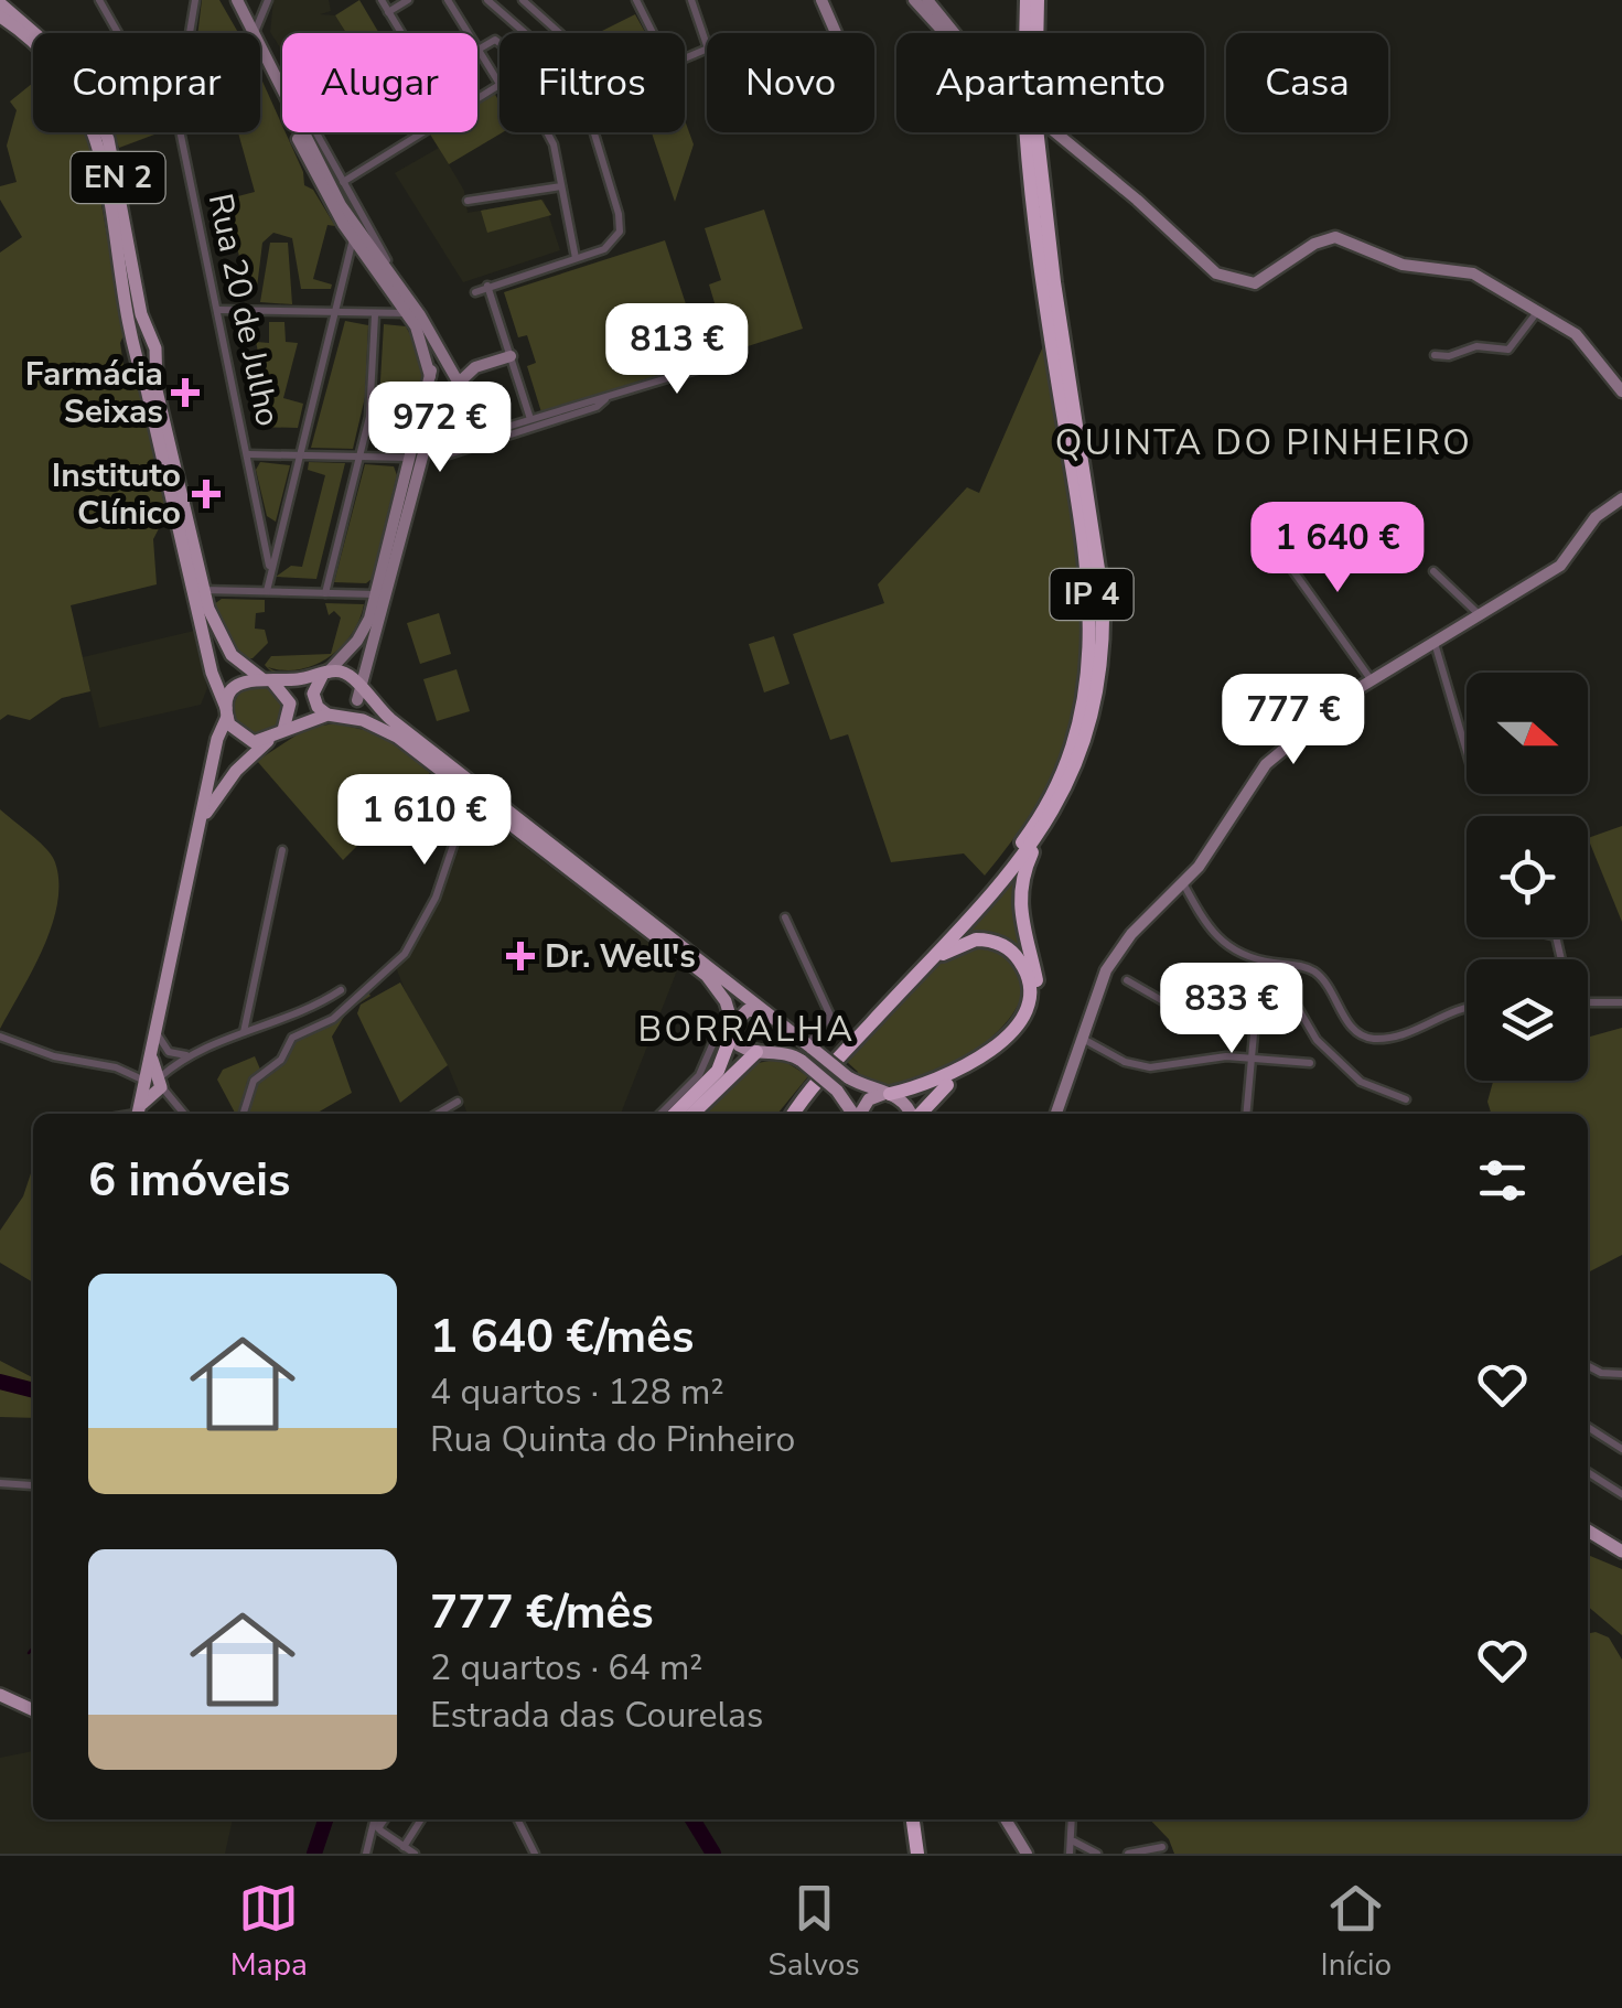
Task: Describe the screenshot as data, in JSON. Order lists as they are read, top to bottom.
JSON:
{
  "streets": {
    "highway": ["IP 4"],
    "main road": ["EN 2"],
    "street": ["Rua 20 de Julho"]
  },
  "districts": ["QUINTA DO PINHEIRO", "BORRALHA"],
  "places": {
    "health": ["Farmácia Seixas", "Instituto Clínico", "Dr. Well's"]
  },
  "north": "right",
  "page": {
    "chip": [
      "Comprar",
      "Alugar",
      "Filtros",
      "Novo",
      "Apartamento",
      "Casa"
    ],
    "price": [
      "813 €",
      "972 €",
      "1 640 €",
      "777 €",
      "1 610 €",
      "833 €"
    ],
    "heading": "6 imóveis",
    "list": [
      {
        "name": "1 640 €/mês",
        "note": "4 quartos · 128 m² · Rua Quinta do Pinheiro"
      },
      {
        "name": "777 €/mês",
        "note": "2 quartos · 64 m² · Estrada das Courelas"
      }
    ],
    "tabs": ["Mapa", "Salvos", "Início"]
  }
}
